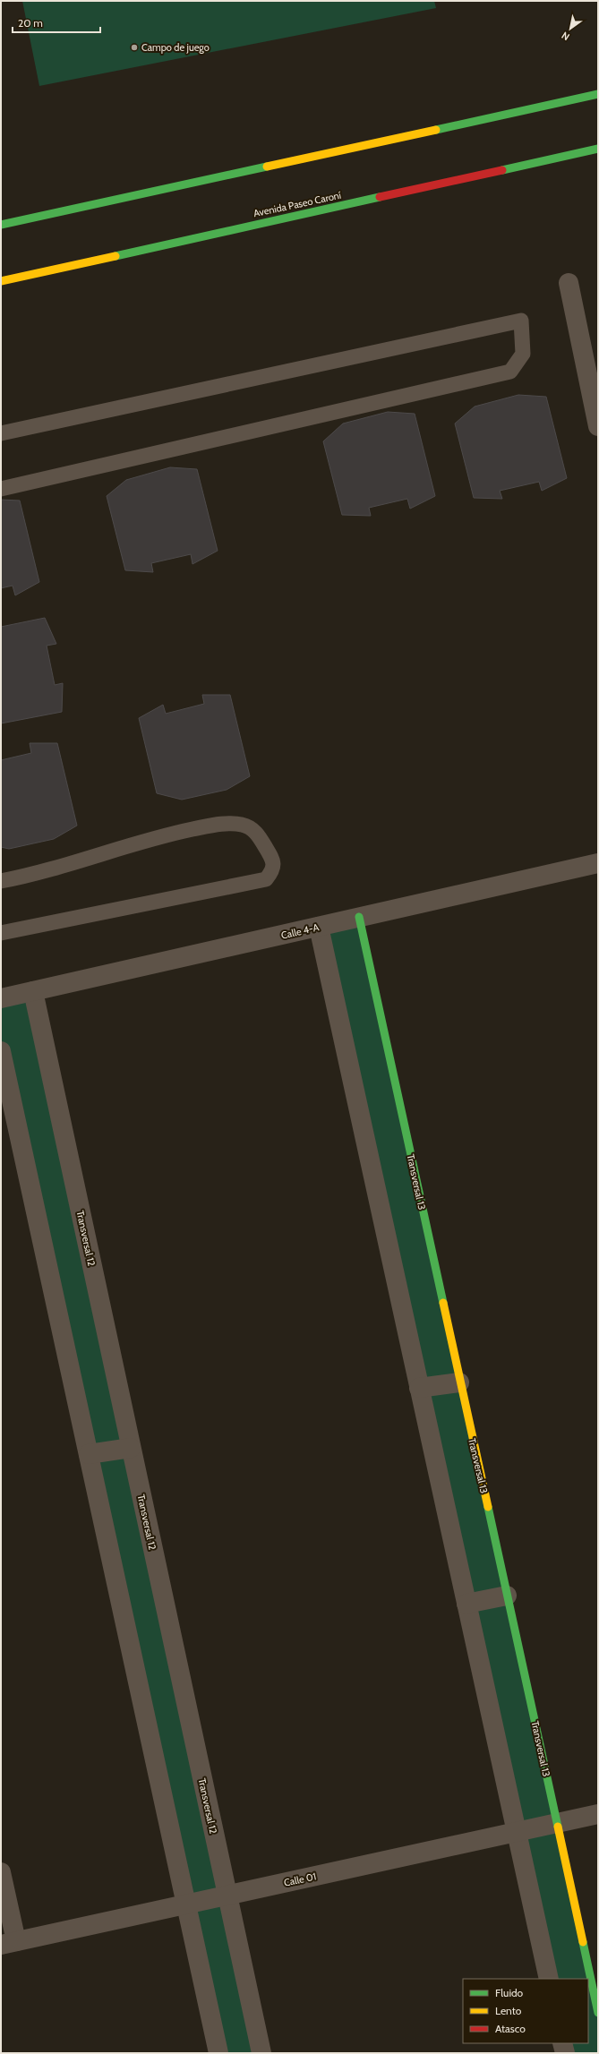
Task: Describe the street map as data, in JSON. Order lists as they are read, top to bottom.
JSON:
{
  "streets": {
    "street": [
      "Avenida Paseo Caroní",
      "Calle 4-A",
      "Transversal 13",
      "Transversal 12",
      "Calle 01"
    ]
  },
  "crossings": [
    ["Calle 4-A", "Transversal 13"],
    ["Calle 4-A", "Transversal 12"],
    ["Transversal 13", "Calle 01"],
    ["Transversal 12", "Calle 01"]
  ],
  "places": ["Campo de juego"],
  "legend": ["Fluido", "Lento", "Atasco"],
  "scale_bar": "20 m",
  "north": "bottom left"
}
